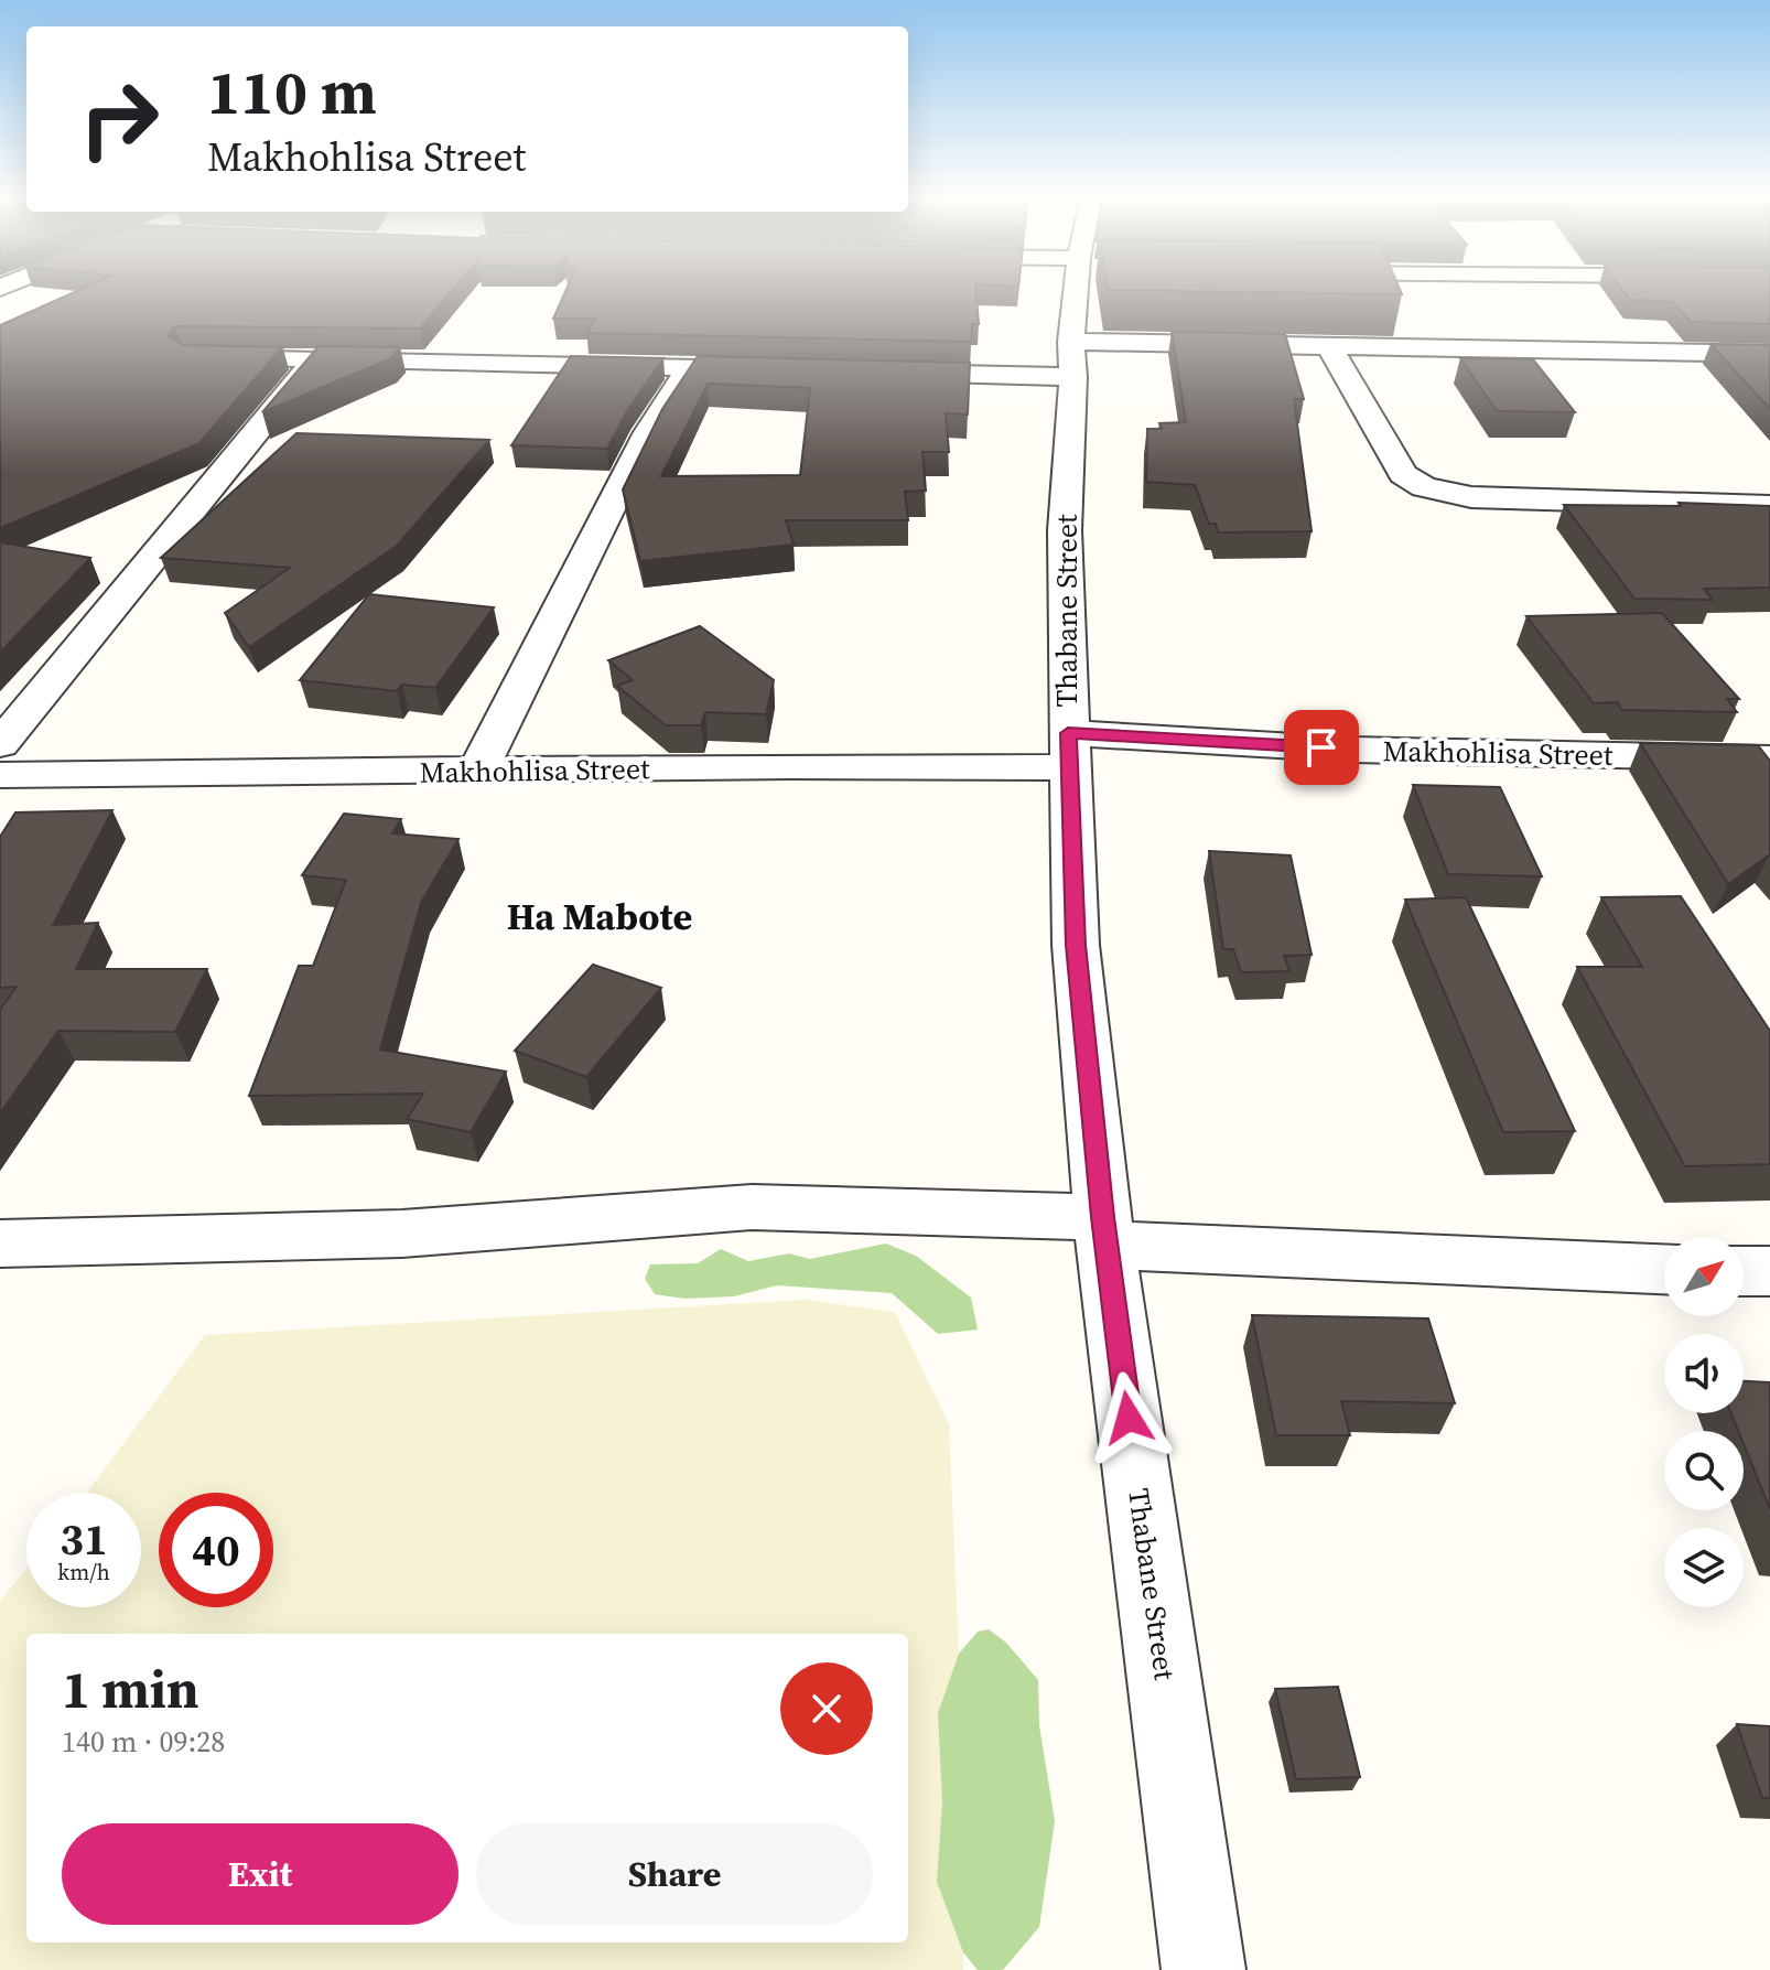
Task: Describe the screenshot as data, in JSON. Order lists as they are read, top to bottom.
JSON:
{
  "streets": {
    "street": ["Thabane Street", "Makhohlisa Street"]
  },
  "crossings": [
    ["Thabane Street", "Makhohlisa Street"]
  ],
  "districts": ["Ha Mabote"],
  "north": "top right",
  "page": {
    "turn": ["110 m", "Makhohlisa Street"],
    "speed": "31 km/h",
    "limit": "40",
    "heading": ["1 min", "140 m · 09:28"],
    "buttons": ["Exit", "Share"]
  }
}
